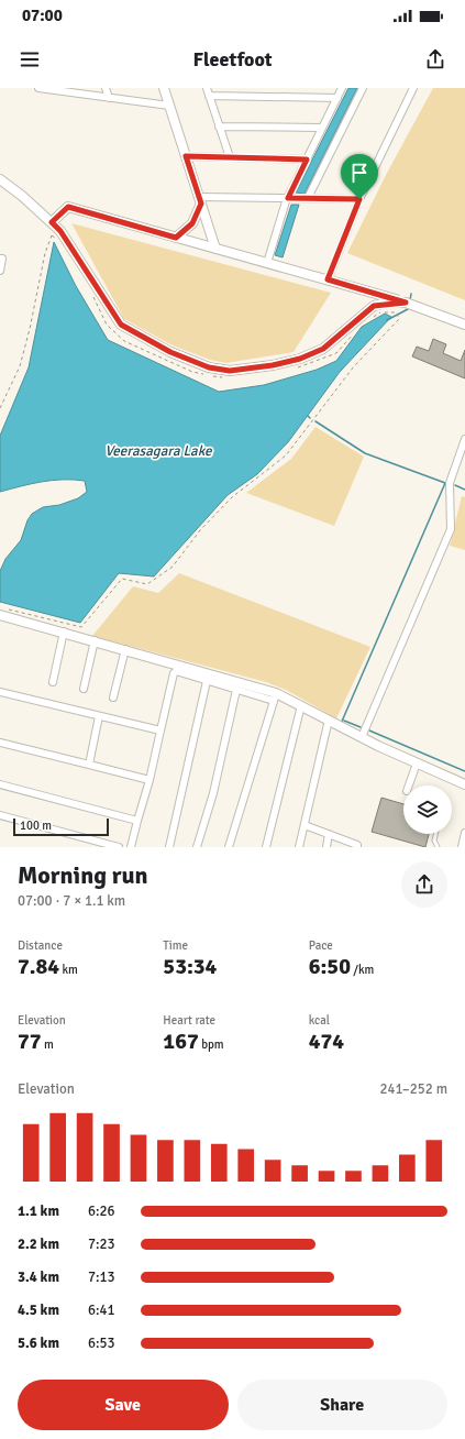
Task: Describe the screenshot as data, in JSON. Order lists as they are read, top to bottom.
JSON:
{
  "water": ["Veerasagara Lake"],
  "scale_bar": "100 m",
  "page": {
    "status": "07:00",
    "header": "Fleetfoot",
    "scale": "100 m",
    "heading": ["Morning run", "07:00 · 7 × 1.1 km"],
    "stats": [
      ["Distance", "7.84 km"],
      ["Time", "53:34"],
      ["Pace", "6:50 /km"],
      ["Elevation", "77 m"],
      ["Heart rate", "167 bpm"],
      ["kcal", "474"]
    ],
    "chart": ["Elevation", "241–252 m"],
    "list": [
      {
        "name": "1.1 km",
        "note": "6:26"
      },
      {
        "name": "2.2 km",
        "note": "7:23"
      },
      {
        "name": "3.4 km",
        "note": "7:13"
      },
      {
        "name": "4.5 km",
        "note": "6:41"
      },
      {
        "name": "5.6 km",
        "note": "6:53"
      }
    ],
    "buttons": ["Save", "Share"]
  }
}
